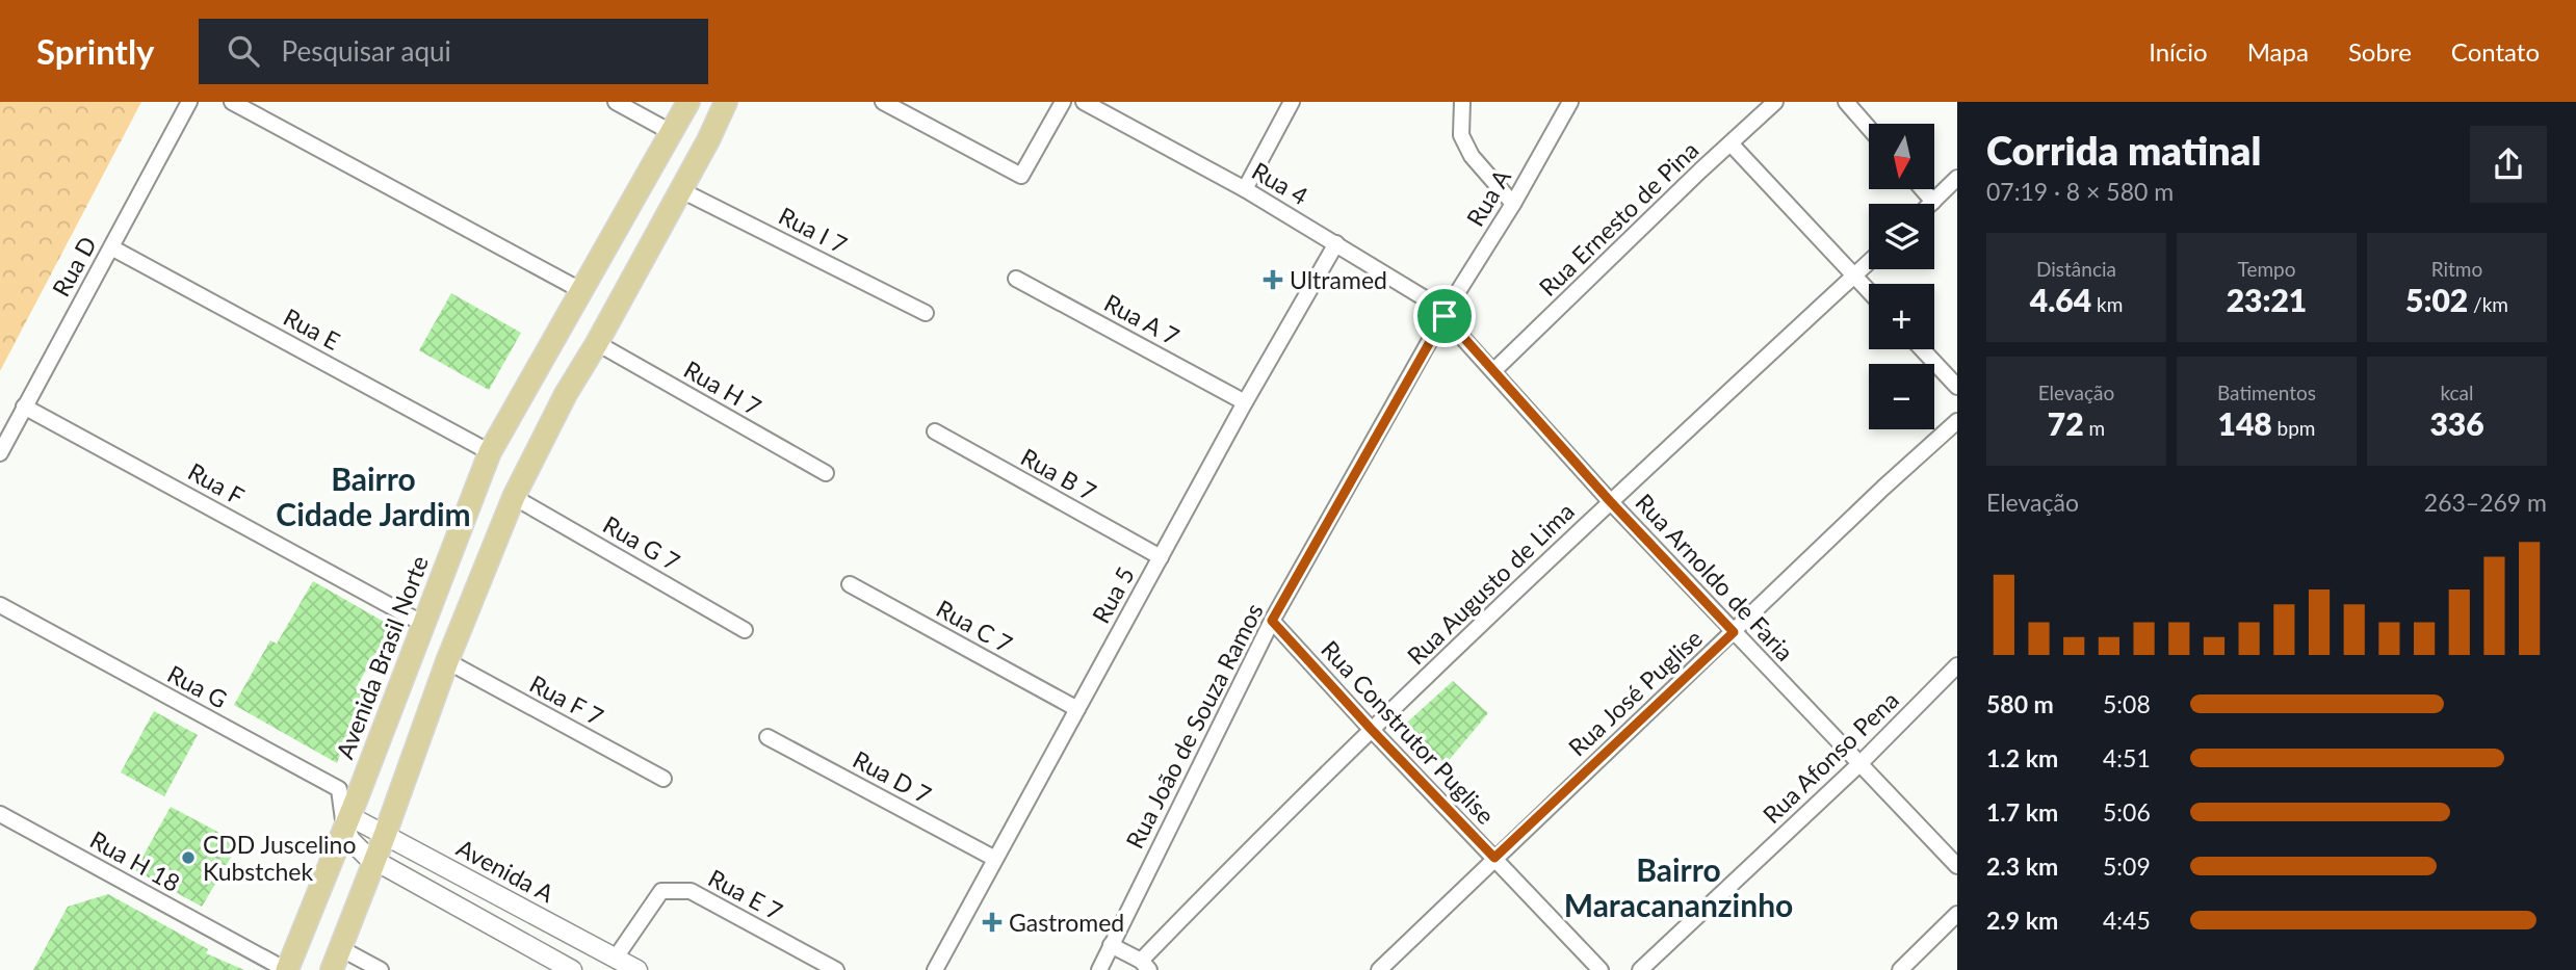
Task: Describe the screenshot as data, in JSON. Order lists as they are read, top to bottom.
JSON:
{
  "streets": {
    "main road": ["Avenida Brasil Norte"],
    "street": [
      "Rua 4",
      "Rua A",
      "Rua Ernesto de Pina",
      "Rua I 7",
      "Rua D",
      "Rua A 7",
      "Rua E",
      "Rua H 7",
      "Rua B 7",
      "Rua F",
      "Rua G 7",
      "Rua Arnoldo de Faria",
      "Rua Augusto de Lima",
      "Rua 5",
      "Rua C 7",
      "Rua G",
      "Rua José Puglise",
      "Rua F 7",
      "Rua João de Souza Ramos",
      "Rua Construtor Puglise",
      "Rua Afonso Pena",
      "Rua D 7",
      "Rua H 18",
      "Avenida A",
      "Rua E 7"
    ]
  },
  "crossings": [
    ["Rua 4", "Rua A"],
    ["Rua 4", "Rua Arnoldo de Faria"],
    ["Rua 4", "Rua 5"],
    ["Rua 4", "Rua João de Souza Ramos"],
    ["Rua A", "Rua Arnoldo de Faria"],
    ["Rua A", "Rua João de Souza Ramos"],
    ["Rua Ernesto de Pina", "Rua Arnoldo de Faria"],
    ["Rua D", "Rua E"],
    ["Rua D", "Rua F"],
    ["Rua A 7", "Rua 5"],
    ["Rua E", "Avenida Brasil Norte"],
    ["Rua B 7", "Rua 5"],
    ["Rua F", "Avenida Brasil Norte"],
    ["Rua Arnoldo de Faria", "Rua Augusto de Lima"],
    ["Rua Arnoldo de Faria", "Rua José Puglise"],
    ["Rua Arnoldo de Faria", "Rua João de Souza Ramos"],
    ["Rua Arnoldo de Faria", "Rua Afonso Pena"],
    ["Rua Augusto de Lima", "Rua Construtor Puglise"],
    ["Rua 5", "Rua C 7"],
    ["Rua 5", "Rua D 7"],
    ["Avenida Brasil Norte", "Rua G"],
    ["Avenida Brasil Norte", "Rua H 18"],
    ["Avenida Brasil Norte", "Avenida A"],
    ["Rua G", "Avenida A"],
    ["Rua José Puglise", "Rua Construtor Puglise"],
    ["Rua João de Souza Ramos", "Rua Construtor Puglise"],
    ["Avenida A", "Rua E 7"]
  ],
  "districts": ["Bairro Cidade Jardim", "Bairro Maracananzinho"],
  "places": {
    "health": ["Ultramed", "Gastromed"],
    "other": ["CDD Juscelino Kubstchek"]
  },
  "north": "bottom",
  "page": {
    "header": "Sprintly",
    "search": "Pesquisar aqui",
    "nav": [
      "Início",
      "Mapa",
      "Sobre",
      "Contato"
    ],
    "heading": ["Corrida matinal", "07:19 · 8 × 580 m"],
    "map_buttons": ["+", "−"],
    "stats": [
      ["Distância", "4.64 km"],
      ["Tempo", "23:21"],
      ["Ritmo", "5:02 /km"],
      ["Elevação", "72 m"],
      ["Batimentos", "148 bpm"],
      ["kcal", "336"]
    ],
    "chart": ["Elevação", "263–269 m"],
    "list": [
      {
        "name": "580 m",
        "note": "5:08"
      },
      {
        "name": "1.2 km",
        "note": "4:51"
      },
      {
        "name": "1.7 km",
        "note": "5:06"
      },
      {
        "name": "2.3 km",
        "note": "5:09"
      },
      {
        "name": "2.9 km",
        "note": "4:45"
      }
    ]
  }
}
